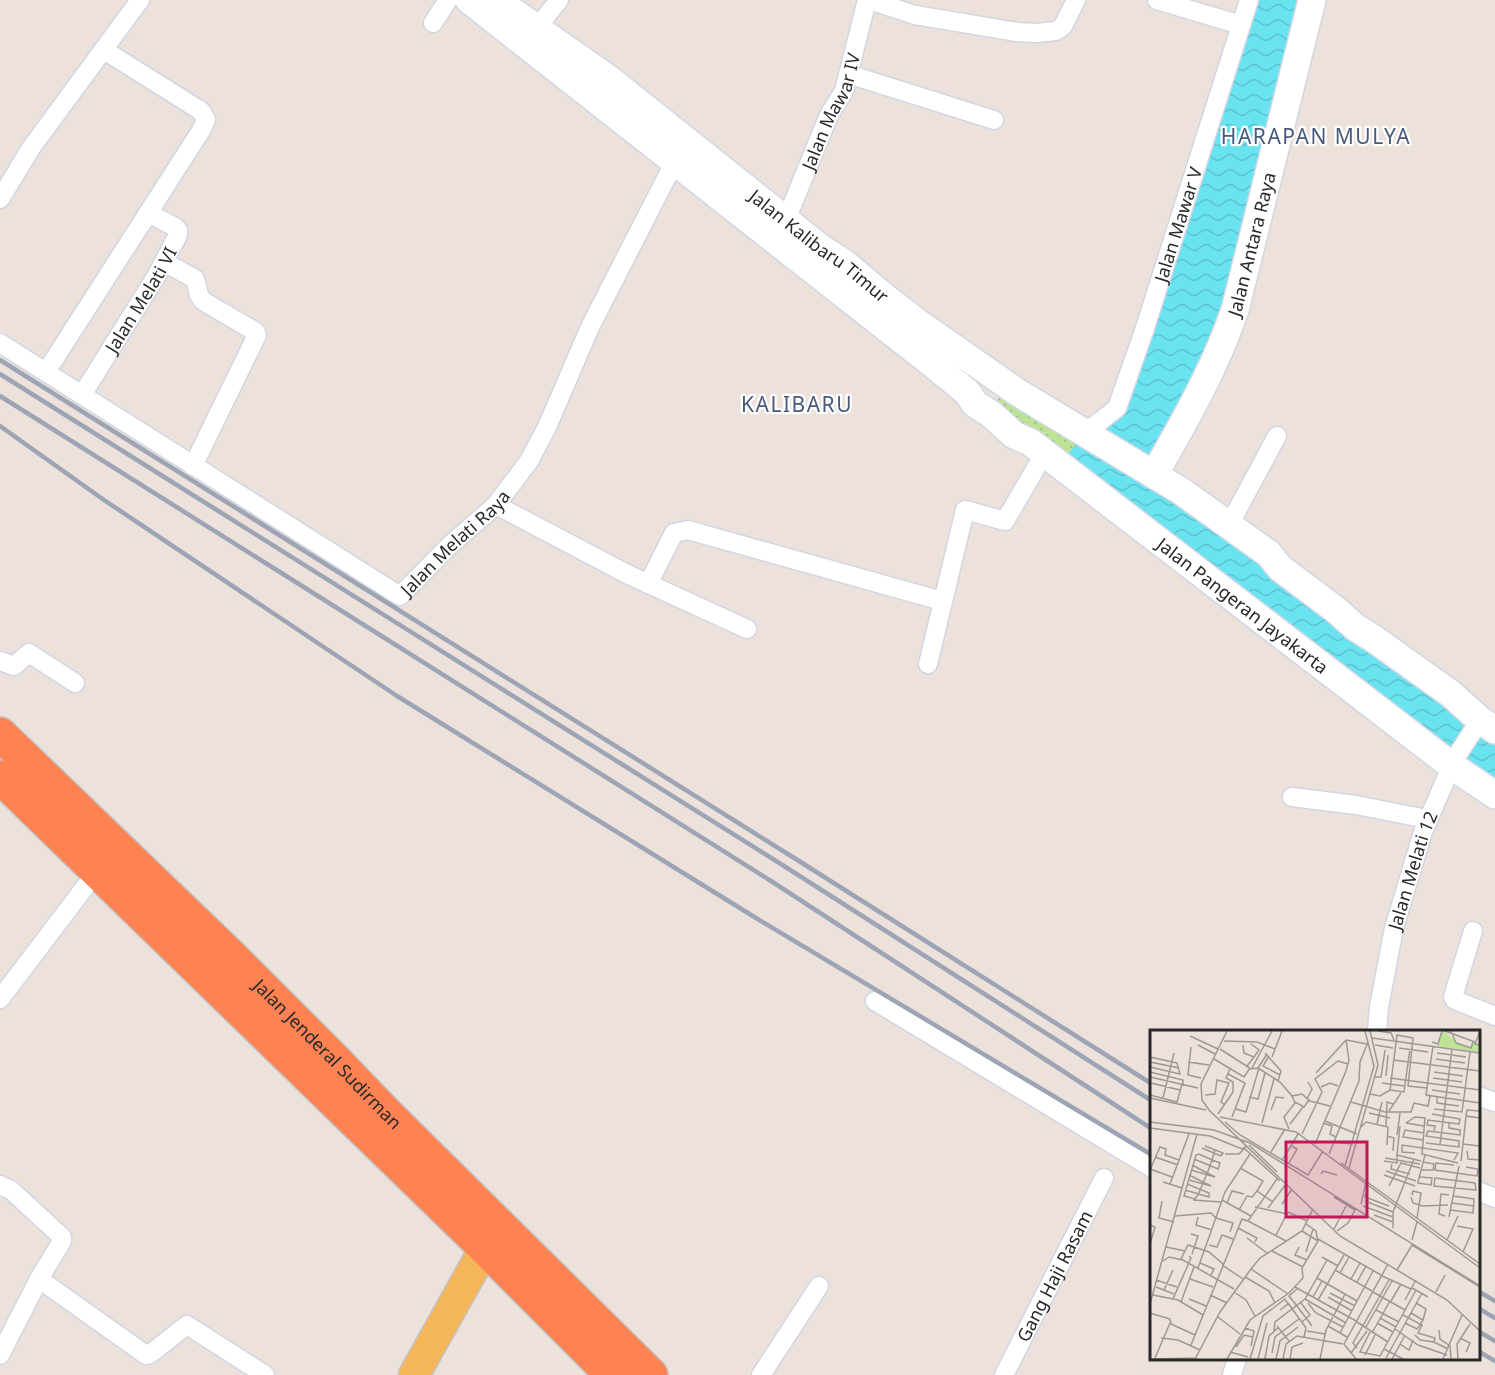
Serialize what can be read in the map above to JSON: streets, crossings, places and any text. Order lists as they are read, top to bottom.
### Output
{
  "streets": {
    "highway": ["Jalan Jenderal Sudirman"],
    "street": [
      "Jalan Mawar IV",
      "Jalan Mawar V",
      "Jalan Antara Raya",
      "Jalan Kalibaru Timur",
      "Jalan Melati VI",
      "Jalan Melati Raya",
      "Jalan Pangeran Jayakarta",
      "Jalan Melati 12",
      "Gang Haji Rasam"
    ]
  },
  "crossings": [
    ["Jalan Mawar IV", "Jalan Kalibaru Timur"],
    ["Jalan Mawar V", "Jalan Kalibaru Timur"],
    ["Jalan Antara Raya", "Jalan Kalibaru Timur"],
    ["Jalan Kalibaru Timur", "Jalan Melati Raya"],
    ["Jalan Kalibaru Timur", "Jalan Pangeran Jayakarta"],
    ["Jalan Melati VI", "Jalan Melati Raya"],
    ["Jalan Pangeran Jayakarta", "Jalan Melati 12"]
  ],
  "districts": ["HARAPAN MULYA", "KALIBARU"]
}
